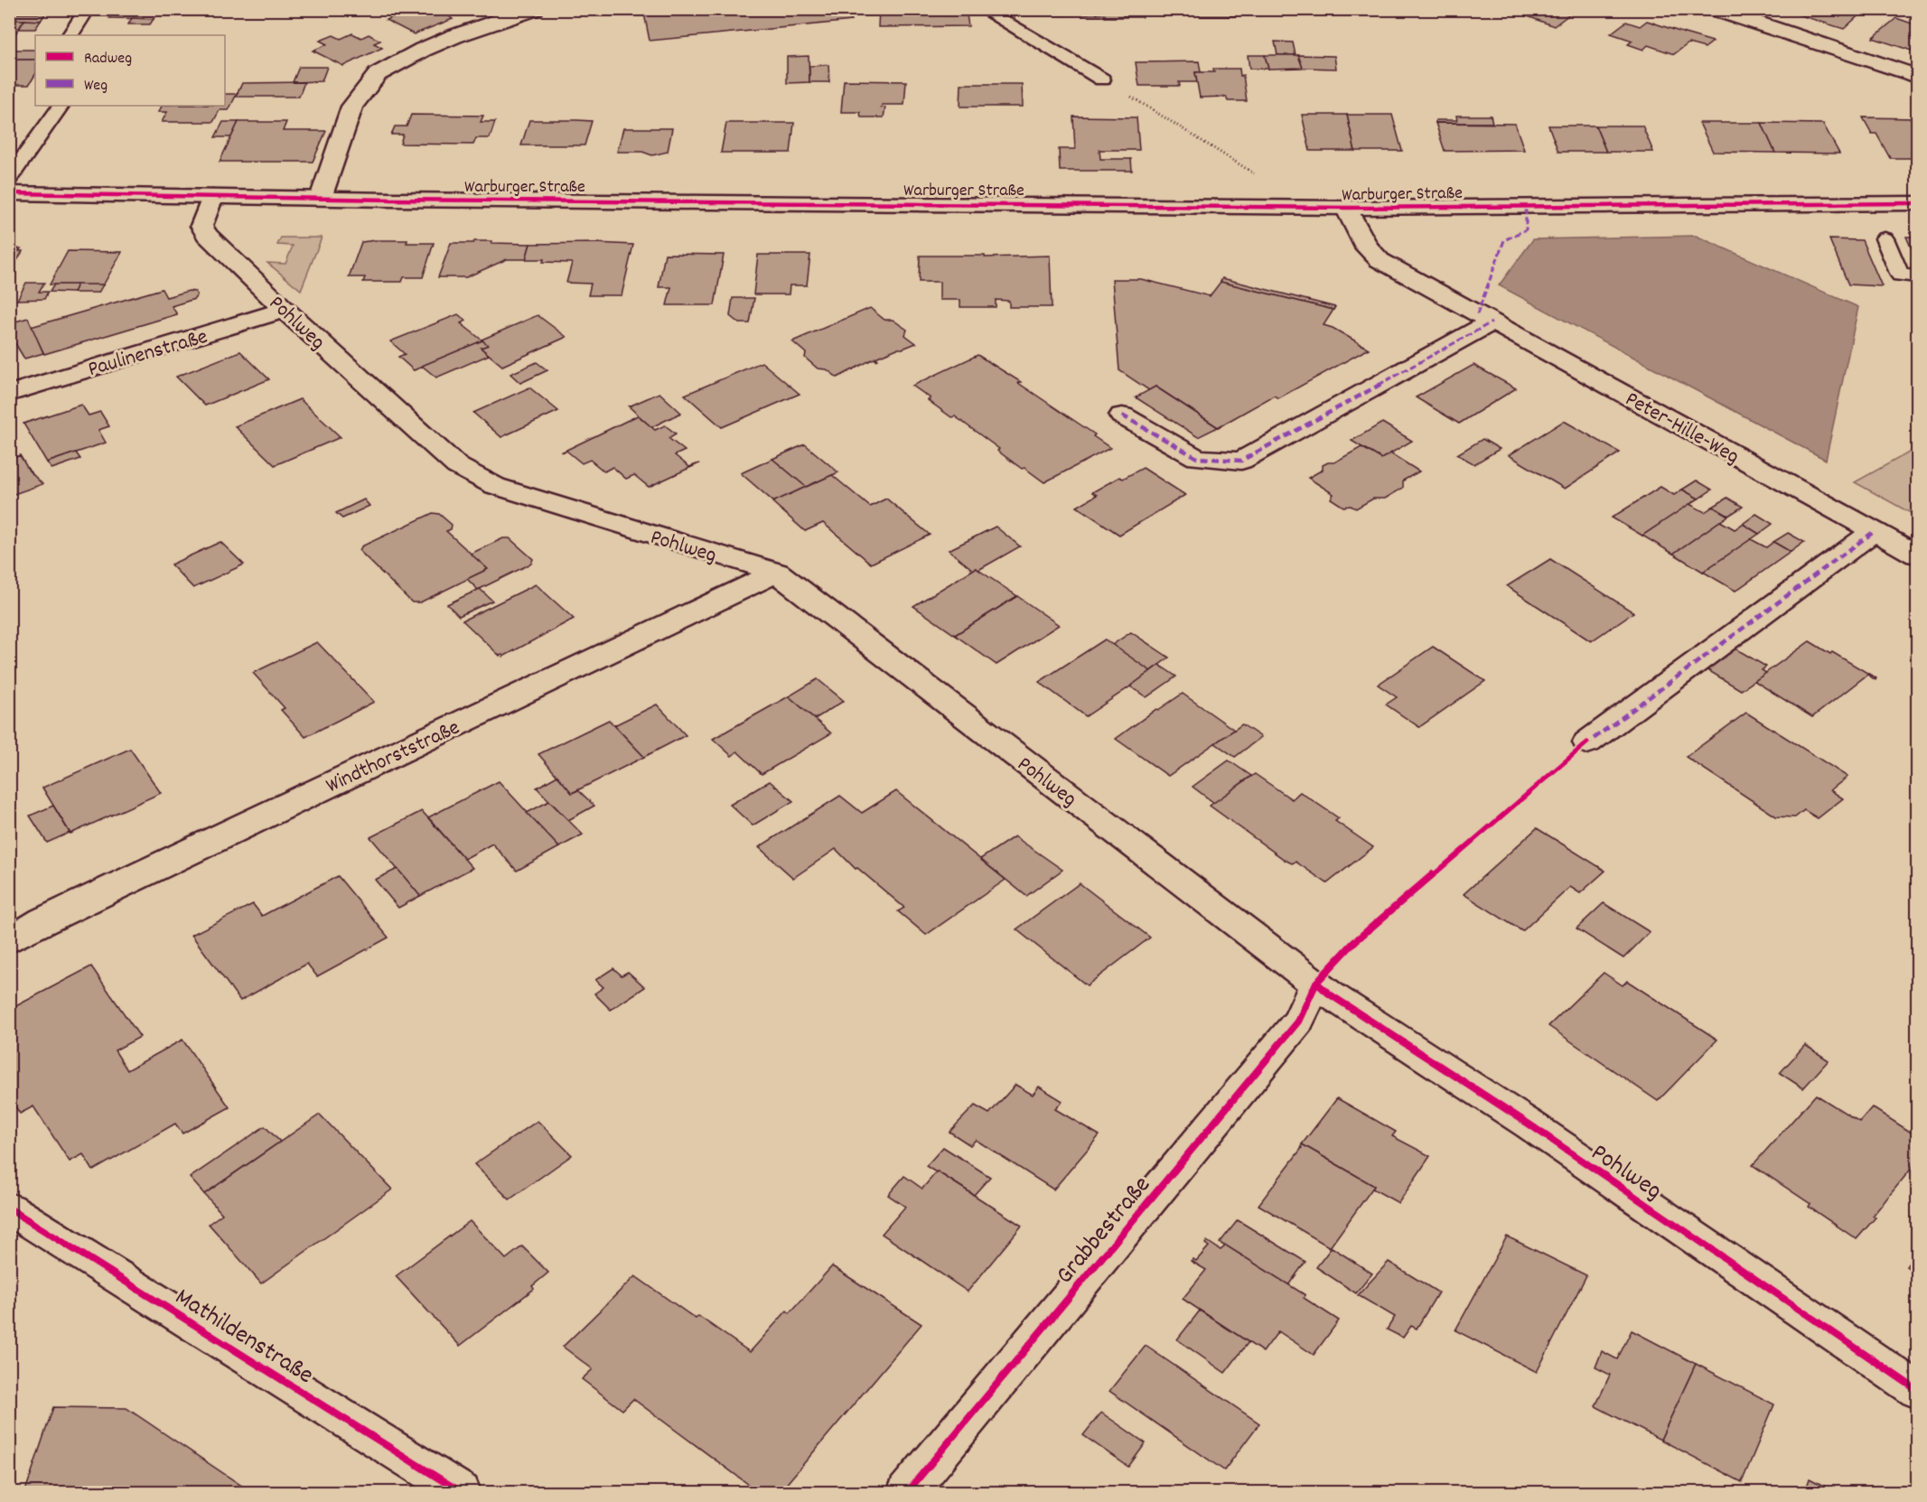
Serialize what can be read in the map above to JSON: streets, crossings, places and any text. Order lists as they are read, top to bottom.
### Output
{
  "streets": {
    "street": [
      "Warburger Straße",
      "Pohlweg",
      "Paulinenstraße",
      "Peter-Hille-Weg",
      "Windthorststraße",
      "Grabbestraße",
      "Mathildenstraße"
    ]
  },
  "crossings": [
    ["Warburger Straße", "Pohlweg"],
    ["Warburger Straße", "Peter-Hille-Weg"],
    ["Pohlweg", "Paulinenstraße"],
    ["Pohlweg", "Windthorststraße"],
    ["Pohlweg", "Grabbestraße"]
  ],
  "legend": ["Radweg", "Weg"]
}
